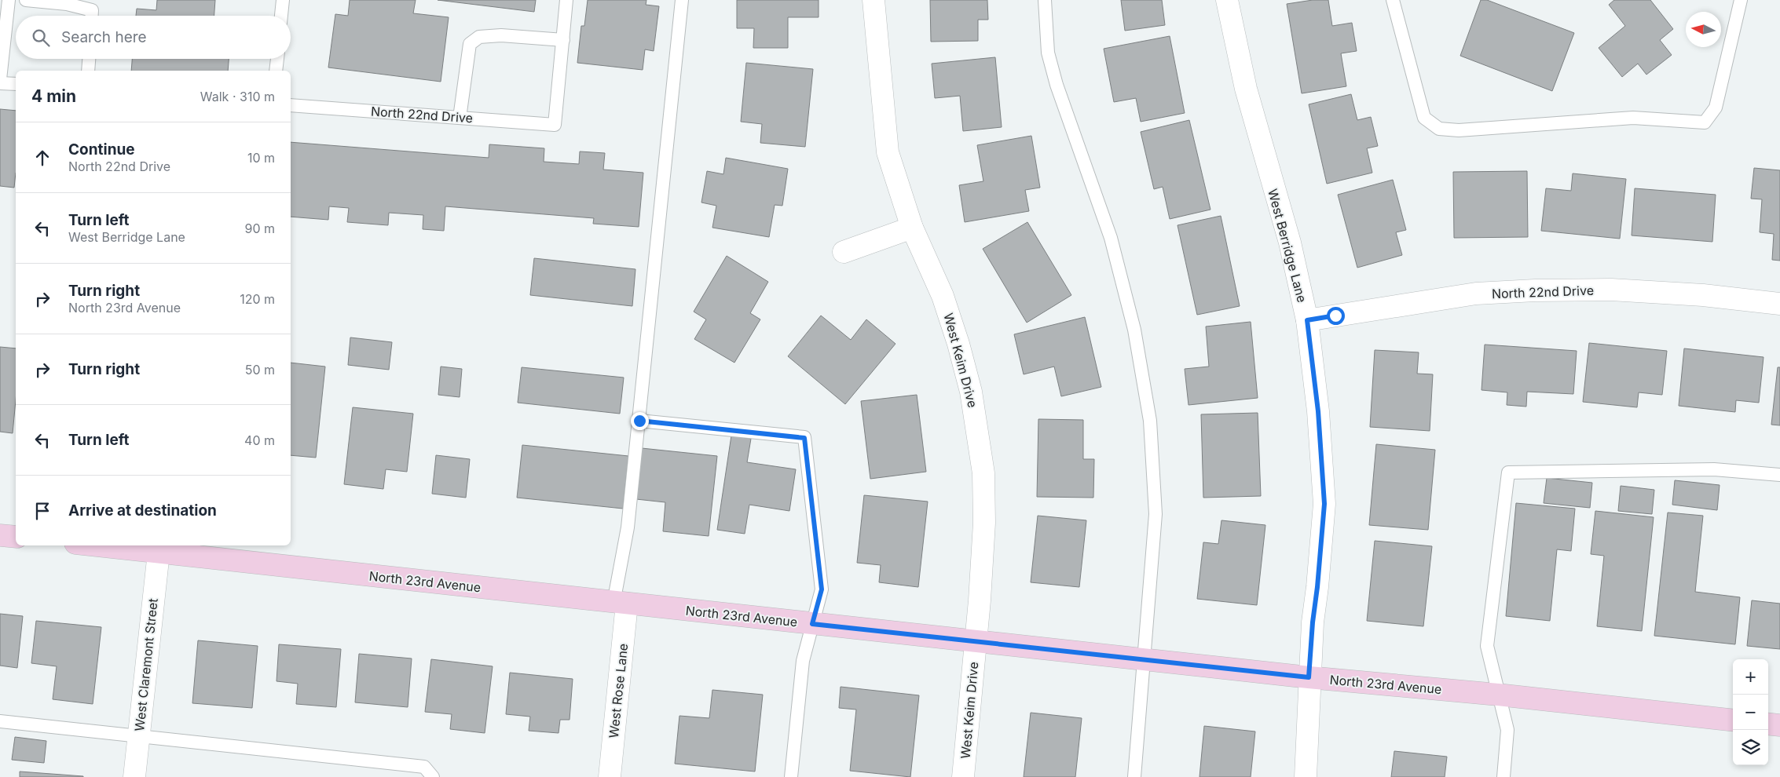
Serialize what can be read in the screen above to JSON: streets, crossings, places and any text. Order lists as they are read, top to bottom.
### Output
{
  "streets": {
    "street": [
      "North 22nd Drive",
      "West Berridge Lane",
      "West Keim Drive",
      "North 23rd Avenue",
      "West Claremont Street",
      "West Rose Lane"
    ]
  },
  "crossings": [
    ["North 22nd Drive", "West Berridge Lane"],
    ["West Berridge Lane", "North 23rd Avenue"],
    ["West Keim Drive", "North 23rd Avenue"],
    ["North 23rd Avenue", "West Claremont Street"],
    ["North 23rd Avenue", "West Rose Lane"]
  ],
  "north": "left",
  "page": {
    "search": "Search here",
    "heading": ["4 min", "Walk · 310 m"],
    "list": [
      ["Continue", "North 22nd Drive", "10 m"],
      ["Turn left", "West Berridge Lane", "90 m"],
      ["Turn right", "North 23rd Avenue", "120 m"],
      ["Turn right", "50 m"],
      ["Turn left", "40 m"],
      "Arrive at destination"
    ],
    "map_buttons": ["+", "−"]
  }
}
